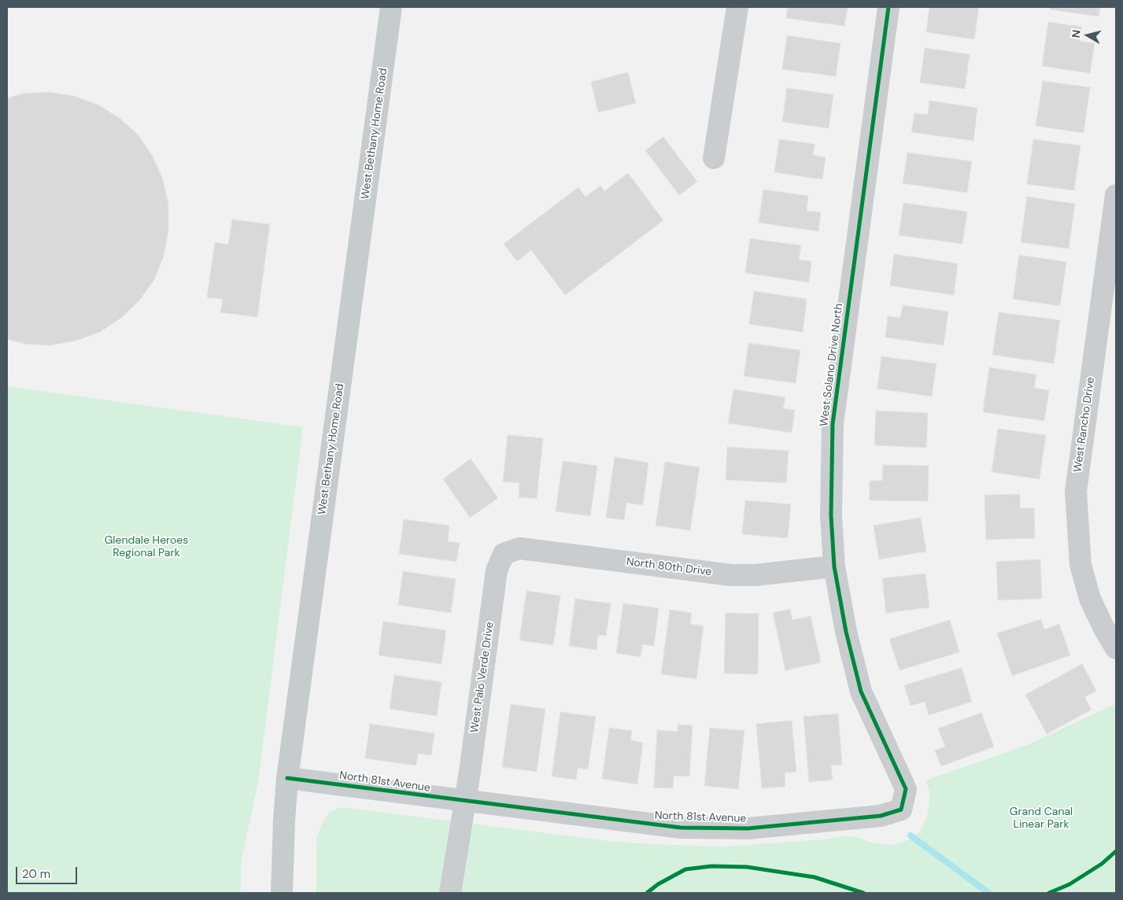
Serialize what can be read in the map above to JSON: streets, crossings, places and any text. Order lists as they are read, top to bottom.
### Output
{
  "streets": {
    "main road": ["West Bethany Home Road"],
    "street": [
      "West Solano Drive North",
      "West Rancho Drive",
      "North 80th Drive",
      "West Palo Verde Drive",
      "North 81st Avenue"
    ]
  },
  "crossings": [
    ["West Bethany Home Road", "North 81st Avenue"],
    ["West Solano Drive North", "North 80th Drive"],
    ["West Solano Drive North", "North 81st Avenue"],
    ["North 80th Drive", "West Palo Verde Drive"],
    ["West Palo Verde Drive", "North 81st Avenue"]
  ],
  "parks": ["Glendale Heroes Regional Park", "Grand Canal Linear Park"],
  "scale_bar": "20 m",
  "north": "left"
}
